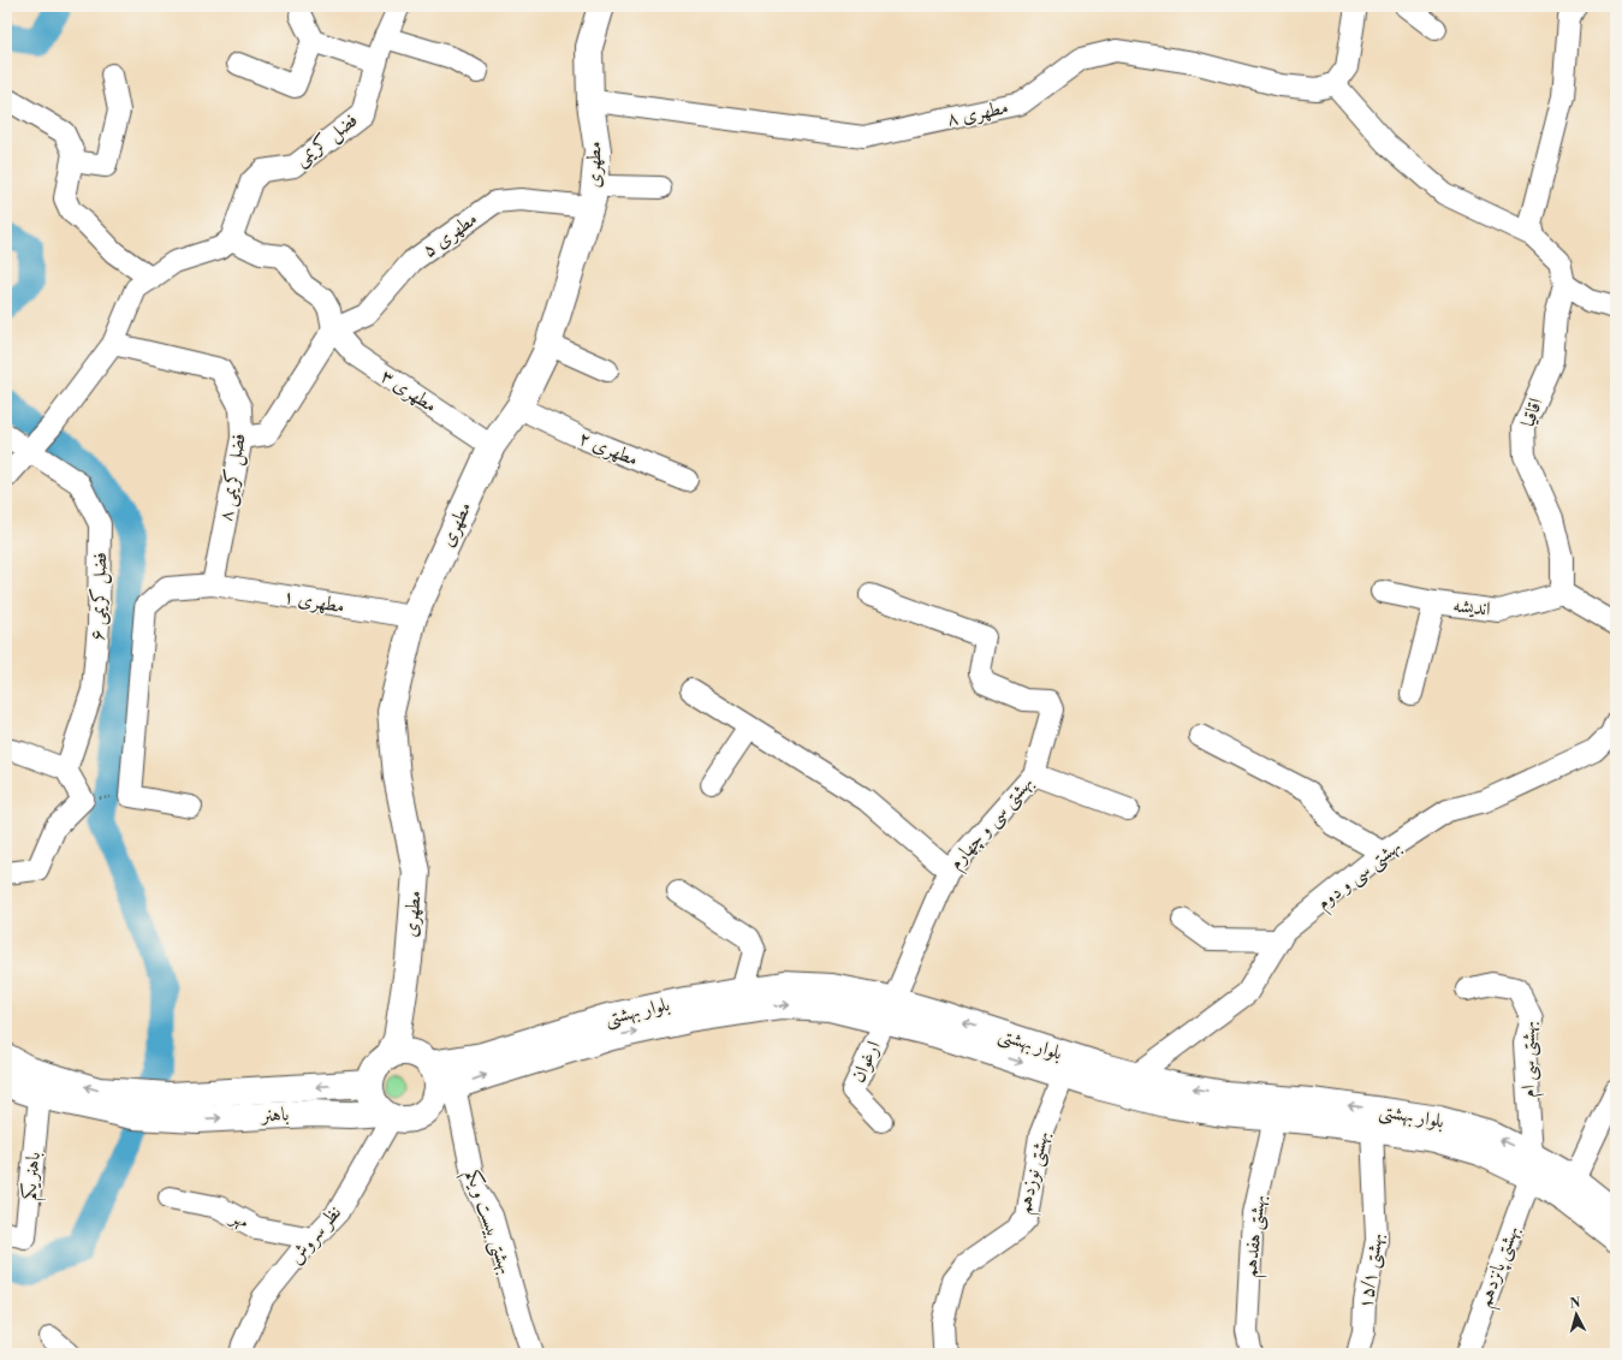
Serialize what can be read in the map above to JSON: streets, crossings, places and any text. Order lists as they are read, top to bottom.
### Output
{
  "streets": {
    "main road": ["مطهری", "بلوار بهشتی", "باهنر"],
    "street": [
      "مطهری ۸",
      "فضل کریمی",
      "مطهری ۵",
      "مطهری ۳",
      "اقاقیا",
      "مطهری ۲",
      "فضل کریمی ۸",
      "فضل کریمی ۶",
      "مطهری ۱",
      "اندیشه",
      "بهشتی سی و چهارم",
      "بهشتی سی و دوم",
      "بهشتی سی ام",
      "ارغوان",
      "بهشتی نوزدهم",
      "باهنر یکم",
      "مهر",
      "بهشتی بیست و یکم",
      "نظر سروش",
      "بهشتی هفدهم",
      "بهشتی پانزدهم",
      "۱۵/۱ بهشتی"
    ]
  },
  "crossings": [
    ["مطهری ۸", "مطهری"],
    ["مطهری ۸", "اقاقیا"],
    ["مطهری", "مطهری ۵"],
    ["مطهری", "مطهری ۳"],
    ["مطهری", "مطهری ۲"],
    ["مطهری", "مطهری ۱"],
    ["مطهری", "بلوار بهشتی"],
    ["مطهری", "باهنر"],
    ["مطهری", "بهشتی بیست و یکم"],
    ["مطهری", "نظر سروش"],
    ["مطهری ۵", "مطهری ۳"],
    ["اقاقیا", "اندیشه"],
    ["فضل کریمی ۸", "مطهری ۱"],
    ["بهشتی سی و چهارم", "بلوار بهشتی"],
    ["بهشتی سی و چهارم", "ارغوان"],
    ["بهشتی سی و دوم", "بلوار بهشتی"],
    ["بلوار بهشتی", "بهشتی سی ام"],
    ["بلوار بهشتی", "ارغوان"],
    ["بلوار بهشتی", "باهنر"],
    ["بلوار بهشتی", "بهشتی نوزدهم"],
    ["بلوار بهشتی", "بهشتی بیست و یکم"],
    ["بلوار بهشتی", "نظر سروش"],
    ["بلوار بهشتی", "بهشتی هفدهم"],
    ["بلوار بهشتی", "بهشتی پانزدهم"],
    ["بلوار بهشتی", "۱۵/۱ بهشتی"],
    ["بهشتی سی ام", "بهشتی پانزدهم"],
    ["باهنر", "بهشتی بیست و یکم"],
    ["باهنر", "نظر سروش"],
    ["مهر", "نظر سروش"],
    ["بهشتی بیست و یکم", "نظر سروش"]
  ],
  "north": "top"
}
